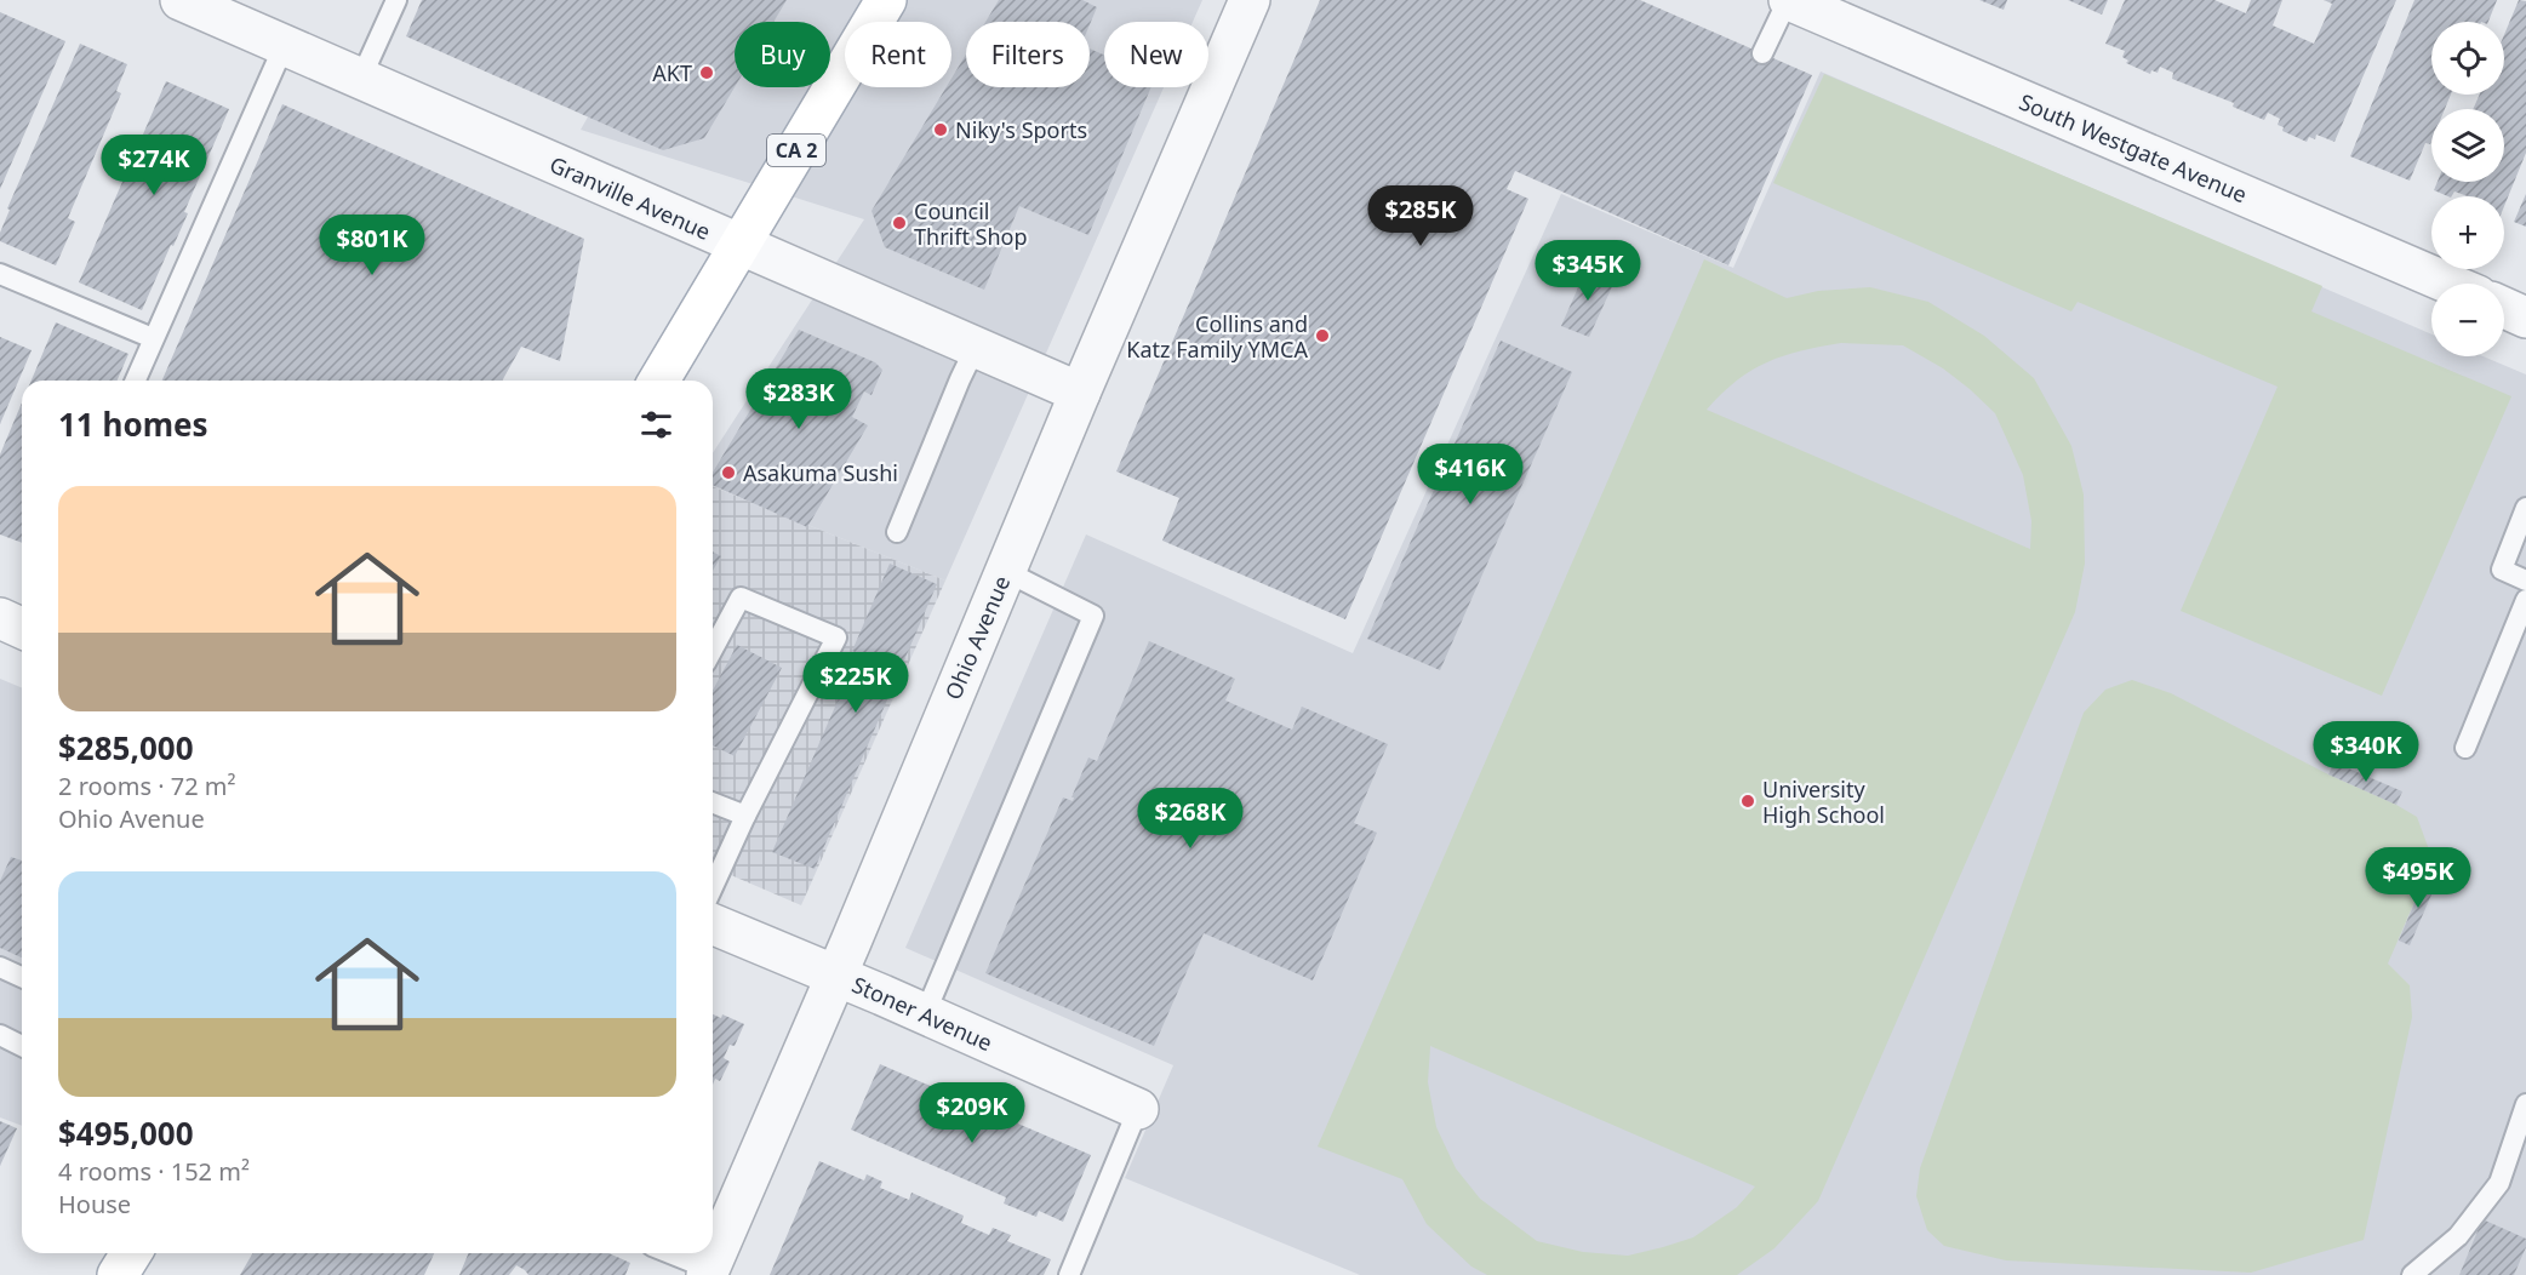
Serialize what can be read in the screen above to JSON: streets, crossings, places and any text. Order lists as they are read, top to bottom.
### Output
{
  "streets": {
    "main road": ["CA 2"],
    "street": [
      "South Westgate Avenue",
      "Granville Avenue",
      "Ohio Avenue",
      "Stoner Avenue"
    ]
  },
  "crossings": [
    ["CA 2", "Granville Avenue"],
    ["Granville Avenue", "Ohio Avenue"],
    ["Ohio Avenue", "Stoner Avenue"]
  ],
  "places": [
    "AKT",
    "Niky's Sports",
    "Council Thrift Shop",
    "Collins and Katz Family YMCA",
    "Asakuma Sushi",
    "University High School"
  ],
  "page": {
    "map_buttons": ["+", "−"],
    "chip": [
      "Buy",
      "Rent",
      "Filters",
      "New"
    ],
    "price": [
      "$274K",
      "$285K",
      "$801K",
      "$345K",
      "$283K",
      "$416K",
      "$225K",
      "$340K",
      "$268K",
      "$495K",
      "$209K"
    ],
    "heading": "11 homes",
    "list": [
      {
        "name": "$285,000",
        "note": "2 rooms · 72 m² · Ohio Avenue"
      },
      {
        "name": "$495,000",
        "note": "4 rooms · 152 m² · House"
      }
    ]
  }
}
